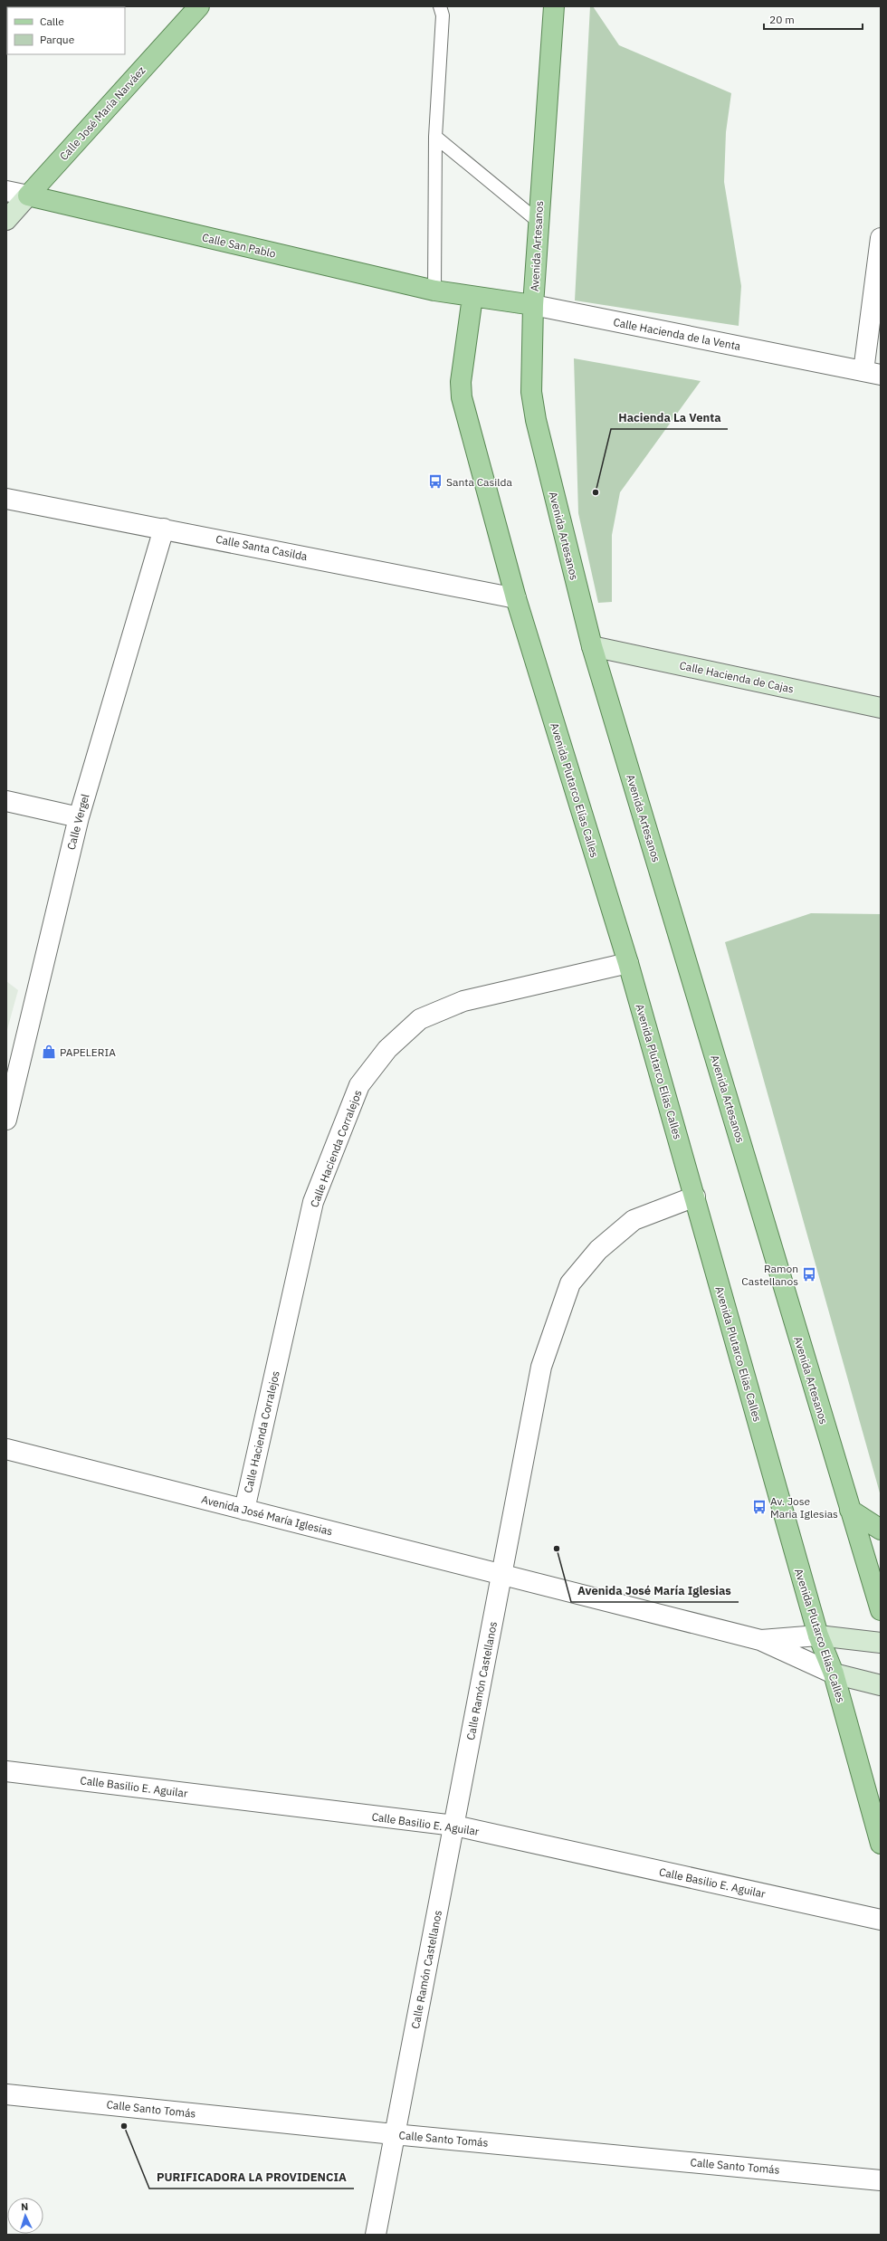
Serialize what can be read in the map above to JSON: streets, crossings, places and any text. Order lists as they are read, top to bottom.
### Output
{
  "streets": {
    "main road": [
      "Calle José María Narváez",
      "Calle San Pablo",
      "Avenida Artesanos",
      "Calle Hacienda de la Venta",
      "Avenida Plutarco Elías Calles"
    ],
    "street": [
      "Calle Santa Casilda",
      "Calle Hacienda de Cajas",
      "Calle Vergel",
      "Calle Hacienda Corralejos",
      "Avenida José María Iglesias",
      "Calle Ramón Castellanos",
      "Calle Basilio E. Aguilar",
      "Calle Santo Tomás"
    ]
  },
  "crossings": [
    ["Calle José María Narváez", "Calle San Pablo"],
    ["Calle San Pablo", "Calle Hacienda de la Venta"],
    ["Calle San Pablo", "Avenida Plutarco Elías Calles"],
    ["Avenida Artesanos", "Calle Hacienda de la Venta"],
    ["Avenida Artesanos", "Calle Hacienda de Cajas"],
    ["Calle Hacienda de la Venta", "Avenida Plutarco Elías Calles"],
    ["Calle Santa Casilda", "Avenida Plutarco Elías Calles"],
    ["Calle Santa Casilda", "Calle Vergel"],
    ["Avenida Plutarco Elías Calles", "Calle Hacienda Corralejos"],
    ["Avenida Plutarco Elías Calles", "Avenida José María Iglesias"],
    ["Avenida Plutarco Elías Calles", "Calle Ramón Castellanos"],
    ["Calle Hacienda Corralejos", "Avenida José María Iglesias"],
    ["Avenida José María Iglesias", "Calle Ramón Castellanos"],
    ["Calle Ramón Castellanos", "Calle Basilio E. Aguilar"],
    ["Calle Ramón Castellanos", "Calle Santo Tomás"]
  ],
  "places": {
    "bus stop": ["Santa Casilda", "Ramon Castellanos", "Av. Jose Maria Iglesias"],
    "other": ["Hacienda La Venta", "Avenida José María Iglesias", "PURIFICADORA LA PROVIDENCIA"],
    "shop": ["PAPELERIA"]
  },
  "legend": ["Calle", "Parque"],
  "scale_bar": "20 m",
  "north": "top"
}
